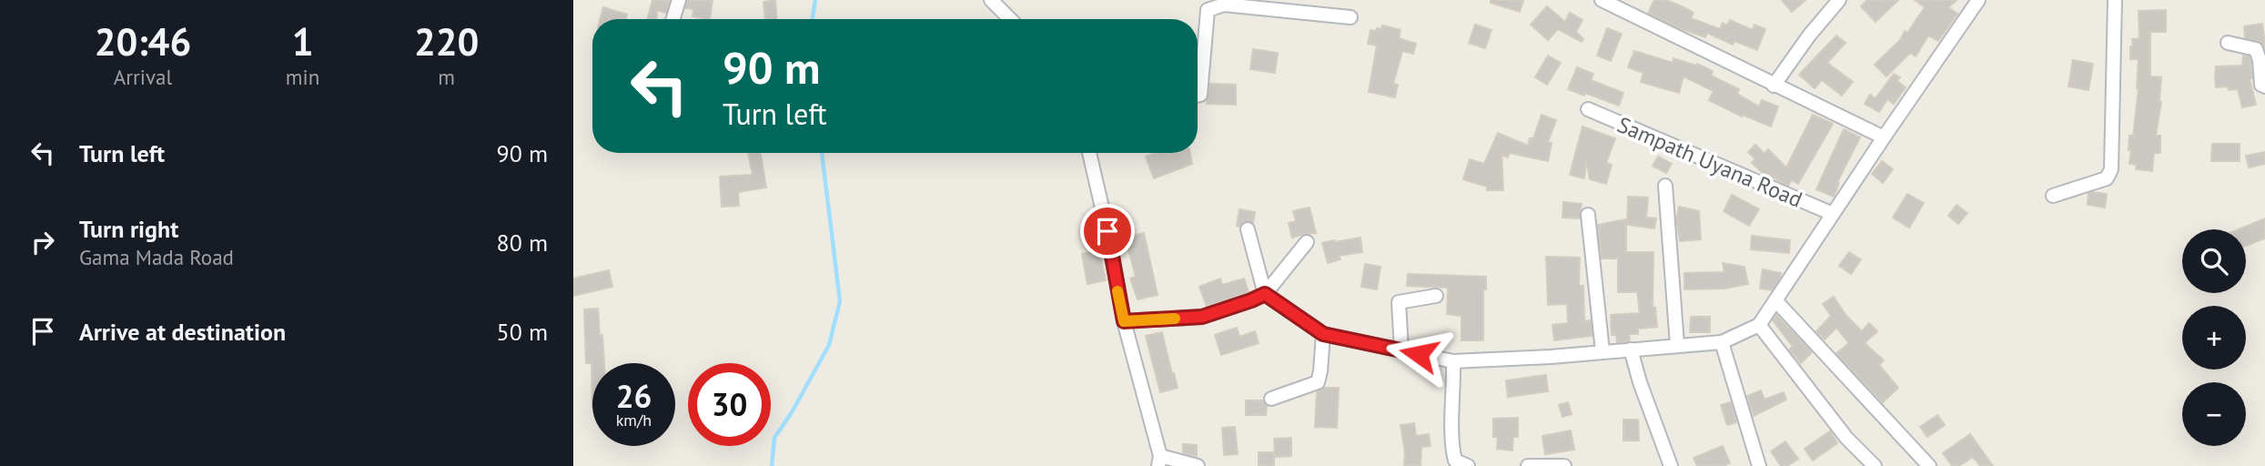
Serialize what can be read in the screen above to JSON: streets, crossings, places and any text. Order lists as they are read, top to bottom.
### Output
{
  "streets": {
    "street": ["Sampath Uyana Road"]
  },
  "page": {
    "eta": [
      "20:46",
      "Arrival",
      "1",
      "min",
      "220",
      "m"
    ],
    "turn": ["90 m", "Turn left"],
    "list": [
      {
        "name": "Turn left",
        "value": "90 m"
      },
      {
        "name": "Turn right",
        "note": "Gama Mada Road",
        "value": "80 m"
      },
      {
        "name": "Arrive at destination",
        "value": "50 m"
      }
    ],
    "map_buttons": ["+", "−"],
    "speed": "26 km/h",
    "limit": "30"
  }
}
